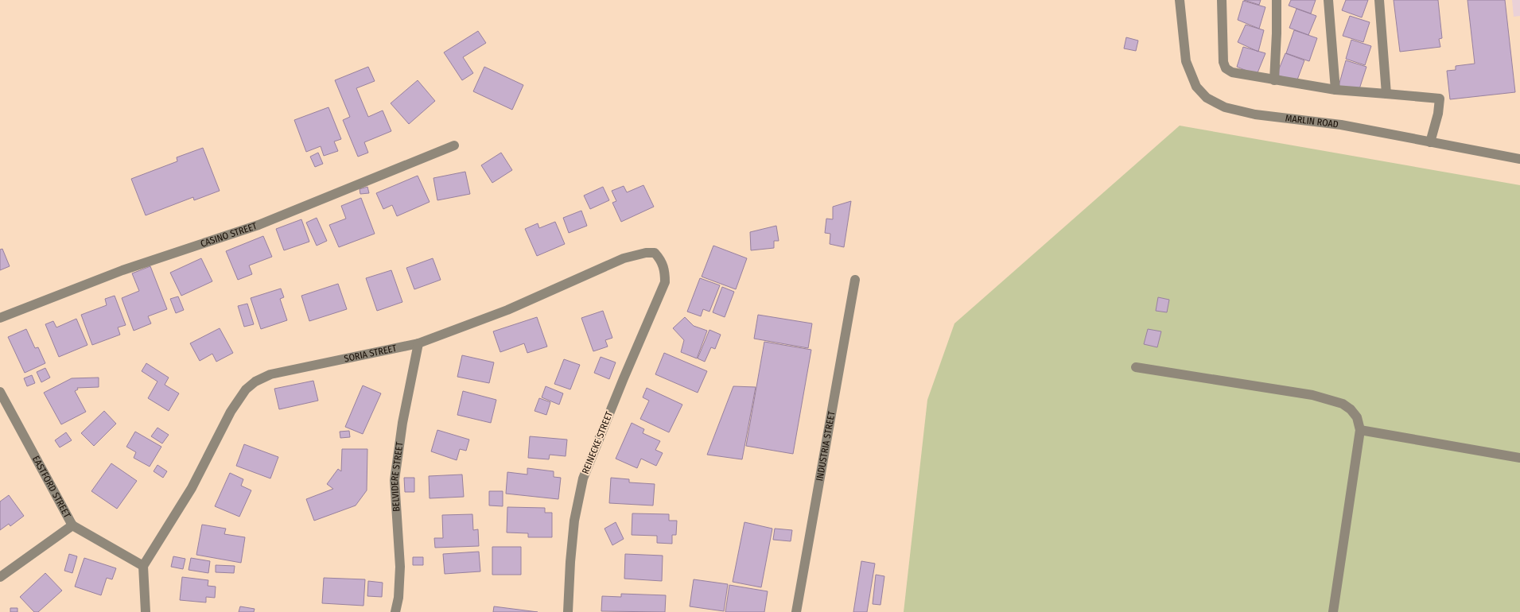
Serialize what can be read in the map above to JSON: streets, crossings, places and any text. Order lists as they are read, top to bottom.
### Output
{
  "streets": {
    "street": [
      "MARLIN ROAD",
      "CASINO STREET",
      "SORIA STREET",
      "REINECKE STREET",
      "INDUSTRIA STREET",
      "BELVIDERE STREET",
      "EASTFORD STREET"
    ]
  },
  "crossings": [
    ["SORIA STREET", "REINECKE STREET"],
    ["SORIA STREET", "BELVIDERE STREET"]
  ]
}
